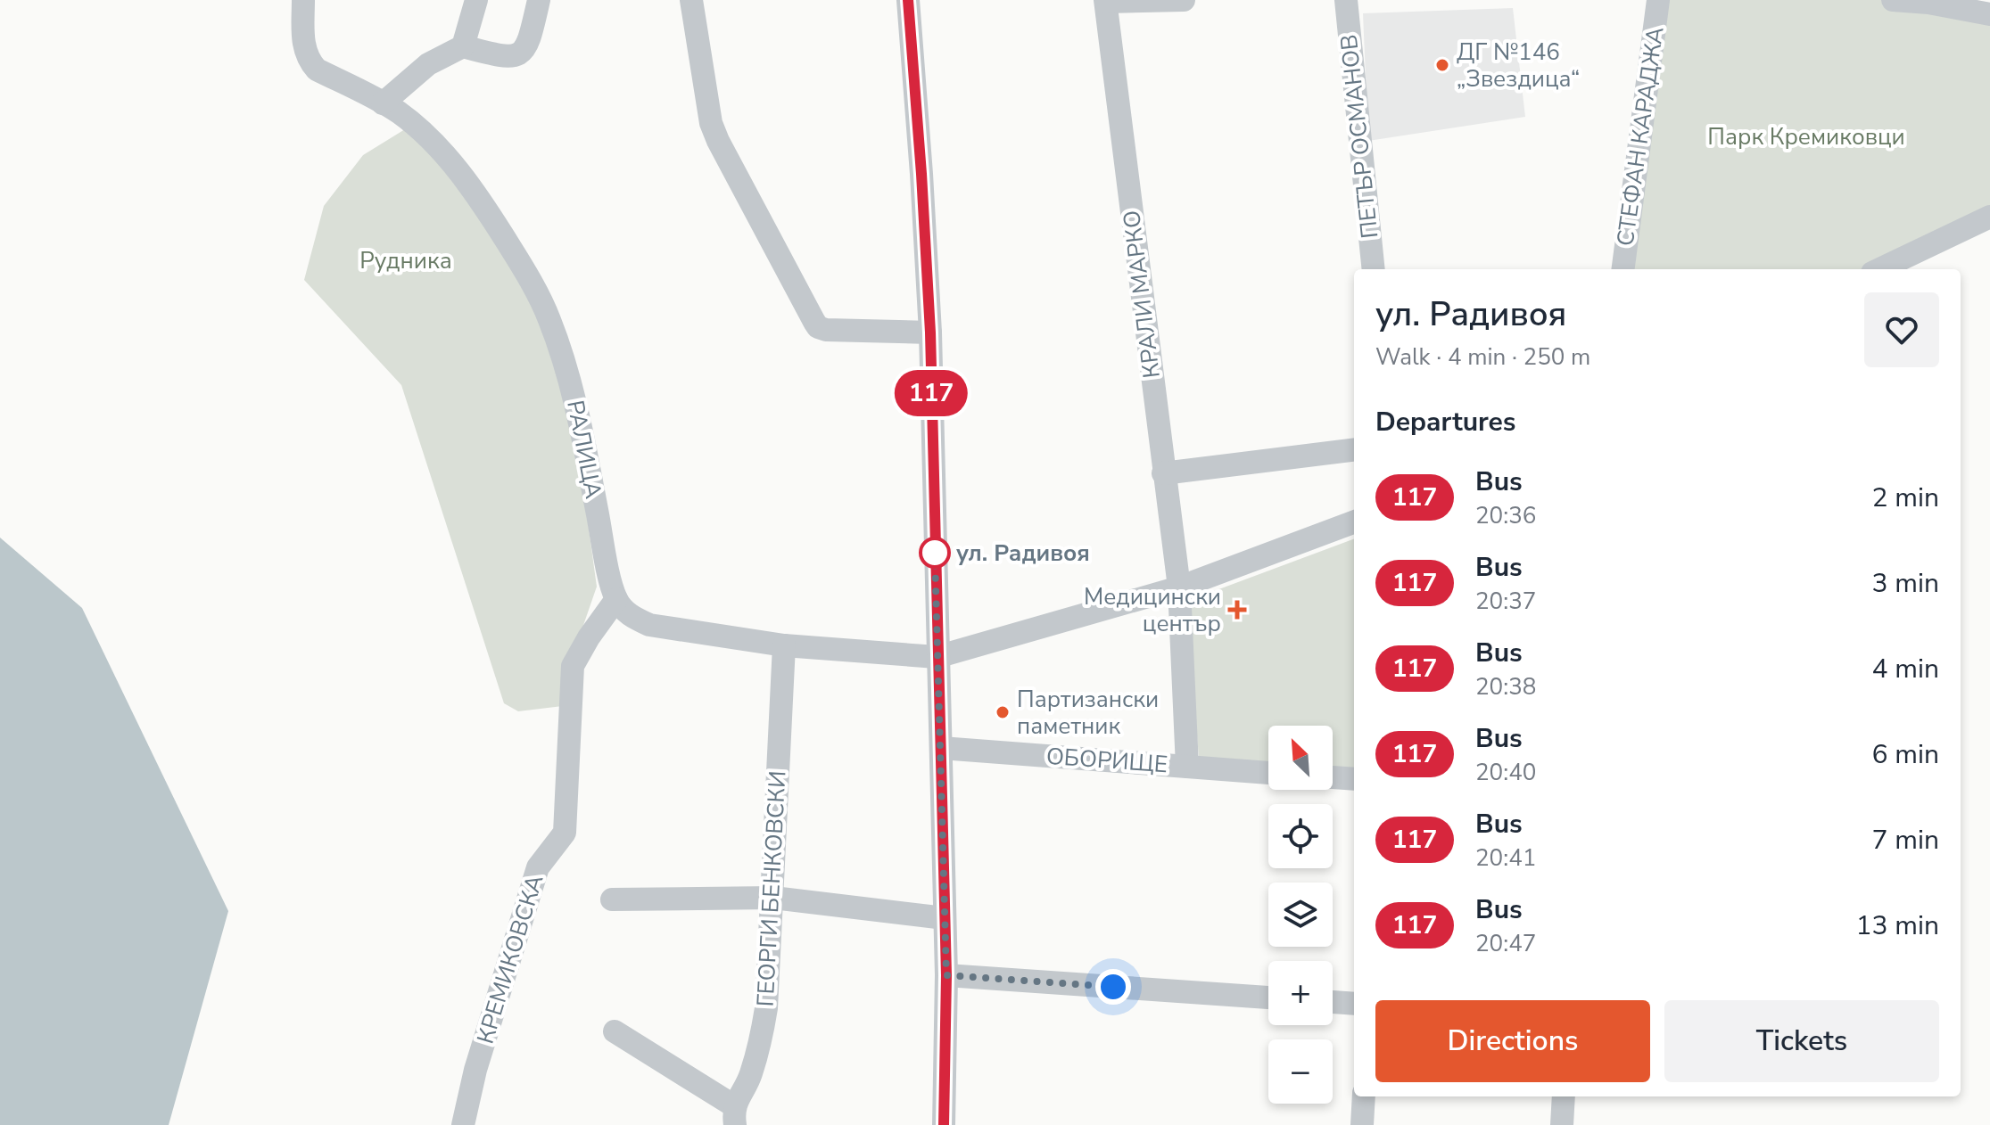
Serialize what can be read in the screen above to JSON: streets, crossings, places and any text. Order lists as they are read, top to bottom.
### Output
{
  "streets": {
    "street": [
      "ПЕТЪР ОСМАНОВ",
      "СТЕФАН КАРАДЖА",
      "КРАЛИ МАРКО",
      "РАЛИЦА",
      "ОБОРИЩЕ",
      "ГЕОРГИ БЕНКОВСКИ",
      "КРЕМИКОВСКА"
    ]
  },
  "crossings": [
    ["КРАЛИ МАРКО", "ОБОРИЩЕ"],
    ["РАЛИЦА", "КРЕМИКОВСКА"]
  ],
  "parks": ["Парк Кремиковци", "Рудника"],
  "places": {
    "other": ["ДГ №146 „Звездица“", "ул. Радивоя", "Партизански паметник"],
    "health": ["Медицински център"]
  },
  "lines": ["bus line 117"],
  "north": "top left",
  "page": {
    "on_map": "117",
    "heading": [
      ["ул. Радивоя", "Walk · 4 min · 250 m"],
      "Departures"
    ],
    "list": [
      {
        "mark": "117",
        "name": "Bus",
        "note": "20:36",
        "value": "2 min"
      },
      {
        "mark": "117",
        "name": "Bus",
        "note": "20:37",
        "value": "3 min"
      },
      {
        "mark": "117",
        "name": "Bus",
        "note": "20:38",
        "value": "4 min"
      },
      {
        "mark": "117",
        "name": "Bus",
        "note": "20:40",
        "value": "6 min"
      },
      {
        "mark": "117",
        "name": "Bus",
        "note": "20:41",
        "value": "7 min"
      },
      {
        "mark": "117",
        "name": "Bus",
        "note": "20:47",
        "value": "13 min"
      }
    ],
    "map_buttons": ["+", "−"],
    "buttons": ["Directions", "Tickets"]
  }
}
